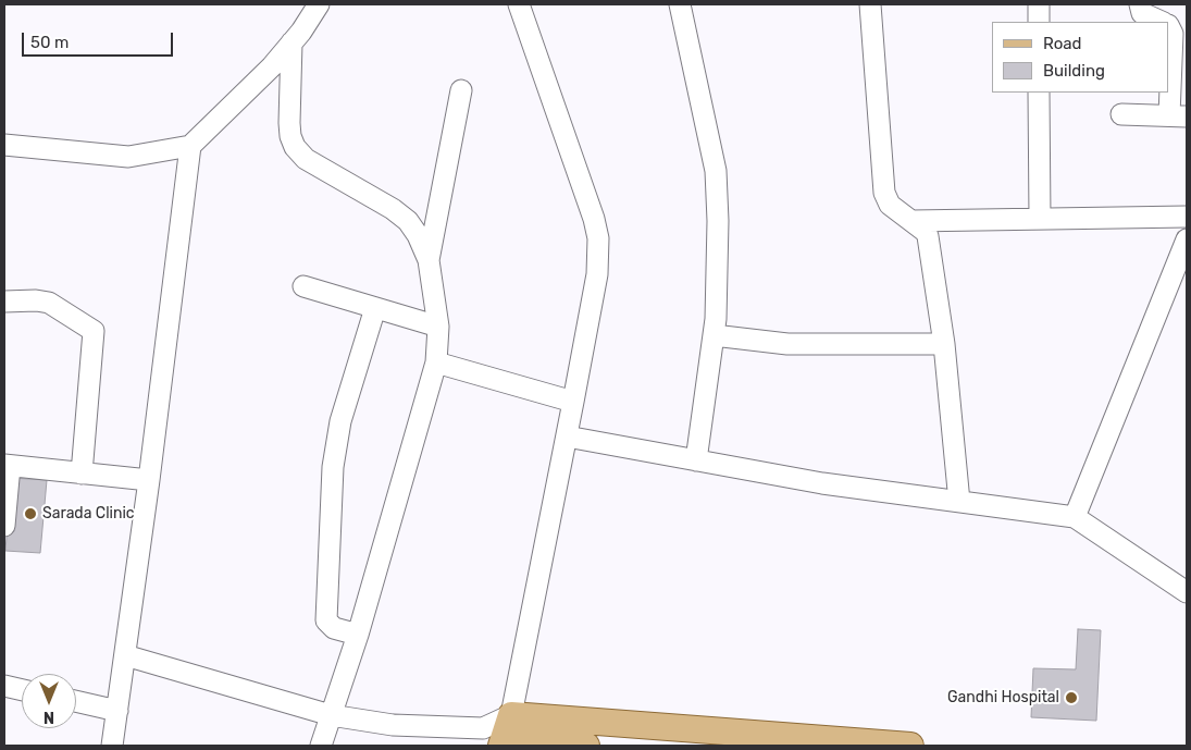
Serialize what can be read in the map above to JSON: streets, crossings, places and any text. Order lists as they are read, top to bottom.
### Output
{
  "places": ["Sarada Clinic", "Gandhi Hospital"],
  "legend": ["Road", "Building"],
  "scale_bar": "50 m",
  "north": "bottom"
}
